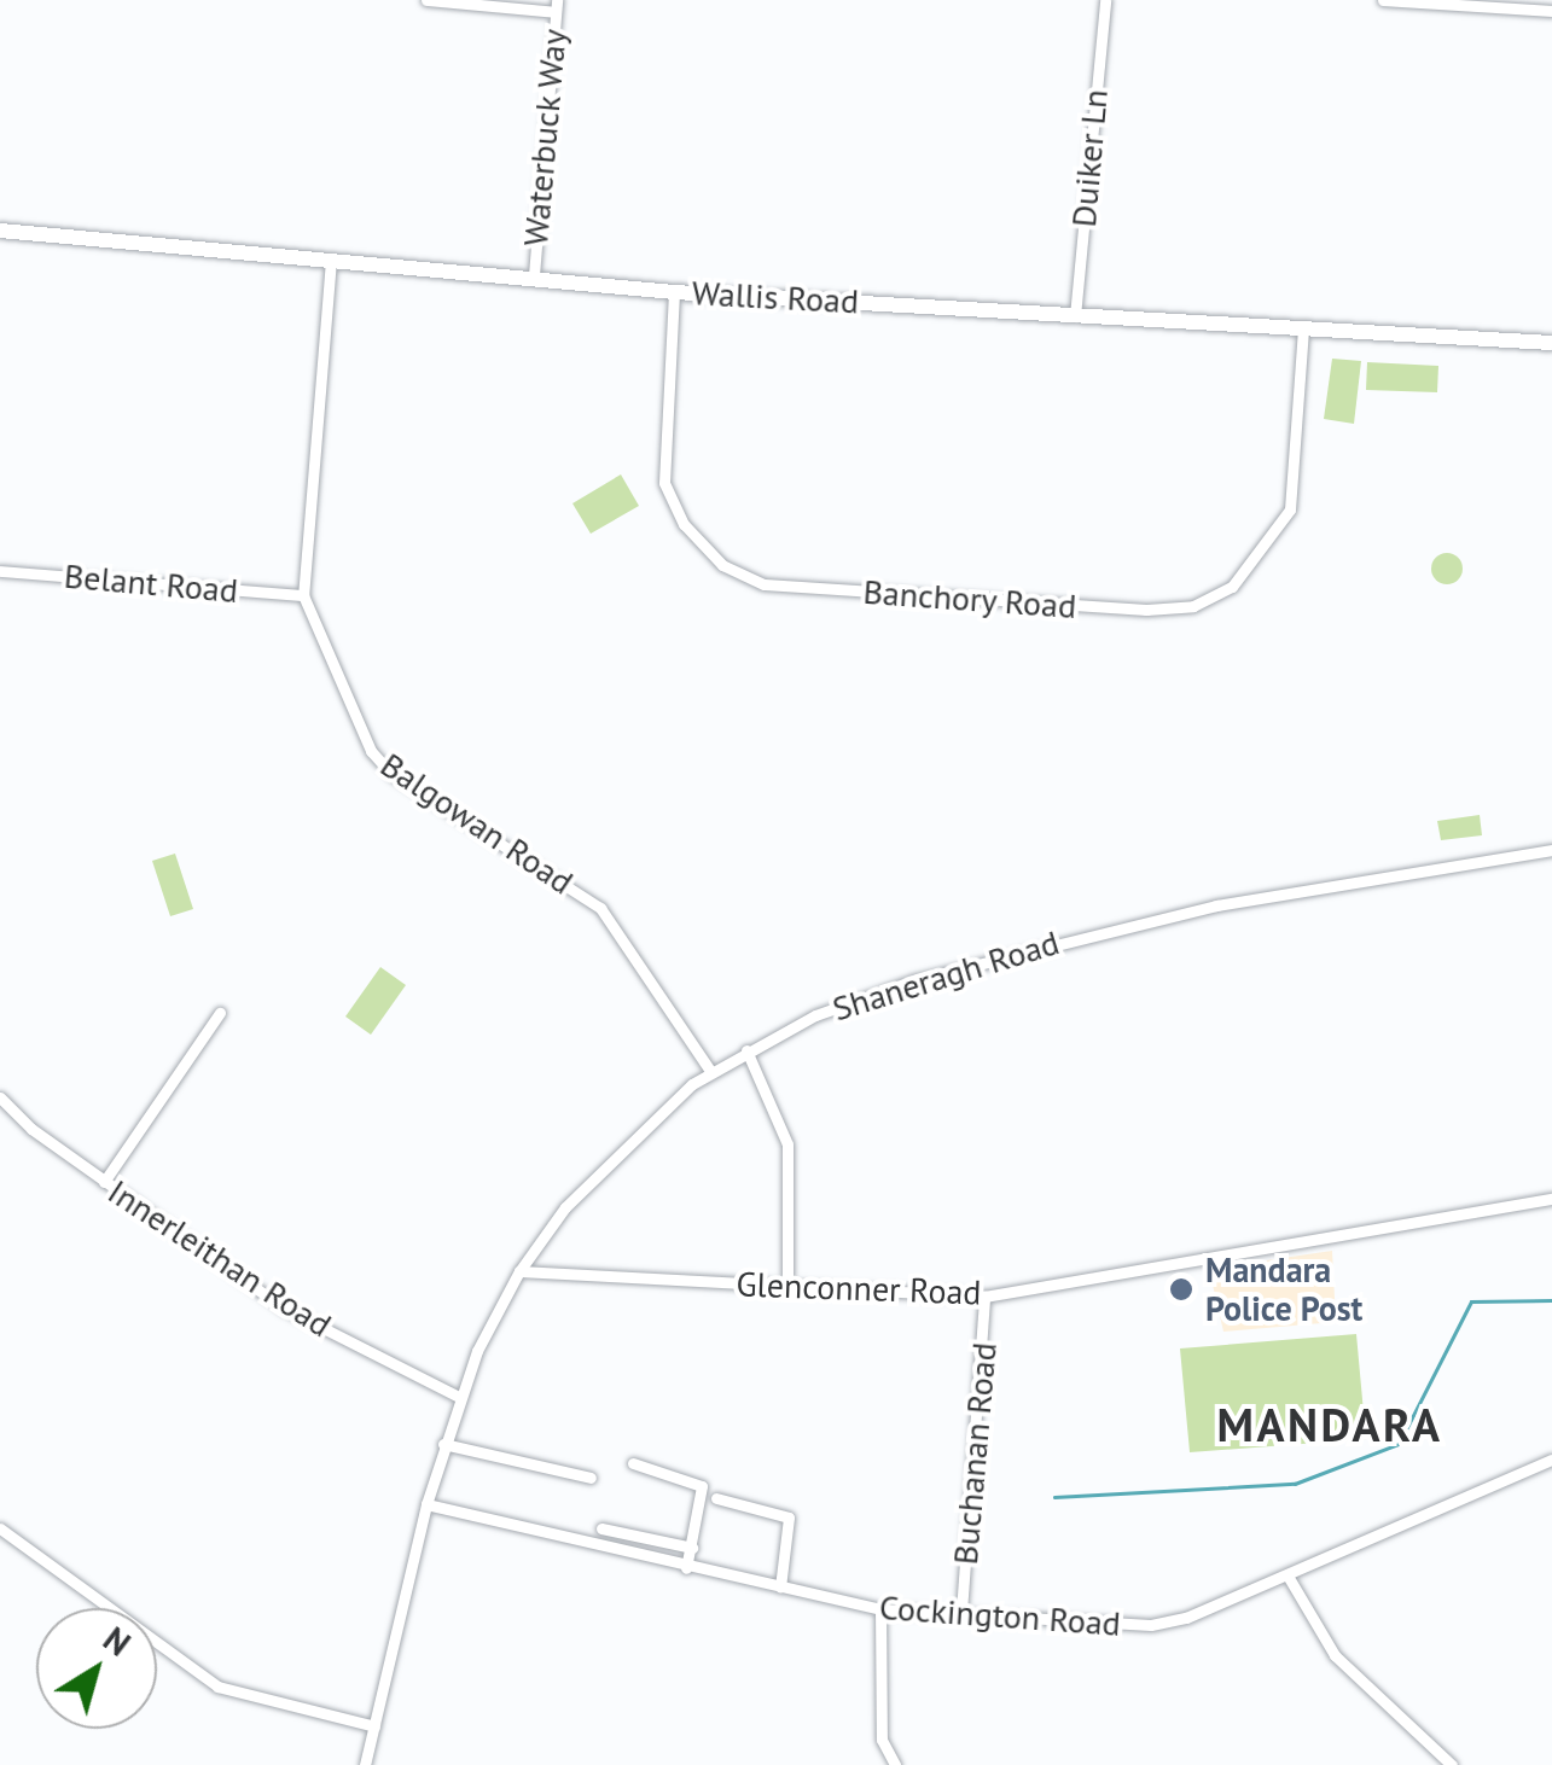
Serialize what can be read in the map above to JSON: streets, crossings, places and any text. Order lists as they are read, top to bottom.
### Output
{
  "streets": {
    "street": [
      "Waterbuck Way",
      "Duiker Ln",
      "Wallis Road",
      "Belant Road",
      "Banchory Road",
      "Balgowan Road",
      "Shaneragh Road",
      "Innerleithan Road",
      "Glenconner Road",
      "Buchanan Road",
      "Cockington Road"
    ]
  },
  "crossings": [
    ["Waterbuck Way", "Wallis Road"],
    ["Duiker Ln", "Wallis Road"],
    ["Wallis Road", "Banchory Road"],
    ["Wallis Road", "Balgowan Road"],
    ["Belant Road", "Balgowan Road"],
    ["Balgowan Road", "Shaneragh Road"],
    ["Shaneragh Road", "Innerleithan Road"],
    ["Shaneragh Road", "Glenconner Road"],
    ["Shaneragh Road", "Cockington Road"],
    ["Glenconner Road", "Buchanan Road"],
    ["Buchanan Road", "Cockington Road"]
  ],
  "districts": ["MANDARA"],
  "places": ["Mandara Police Post"],
  "north": "top right"
}
